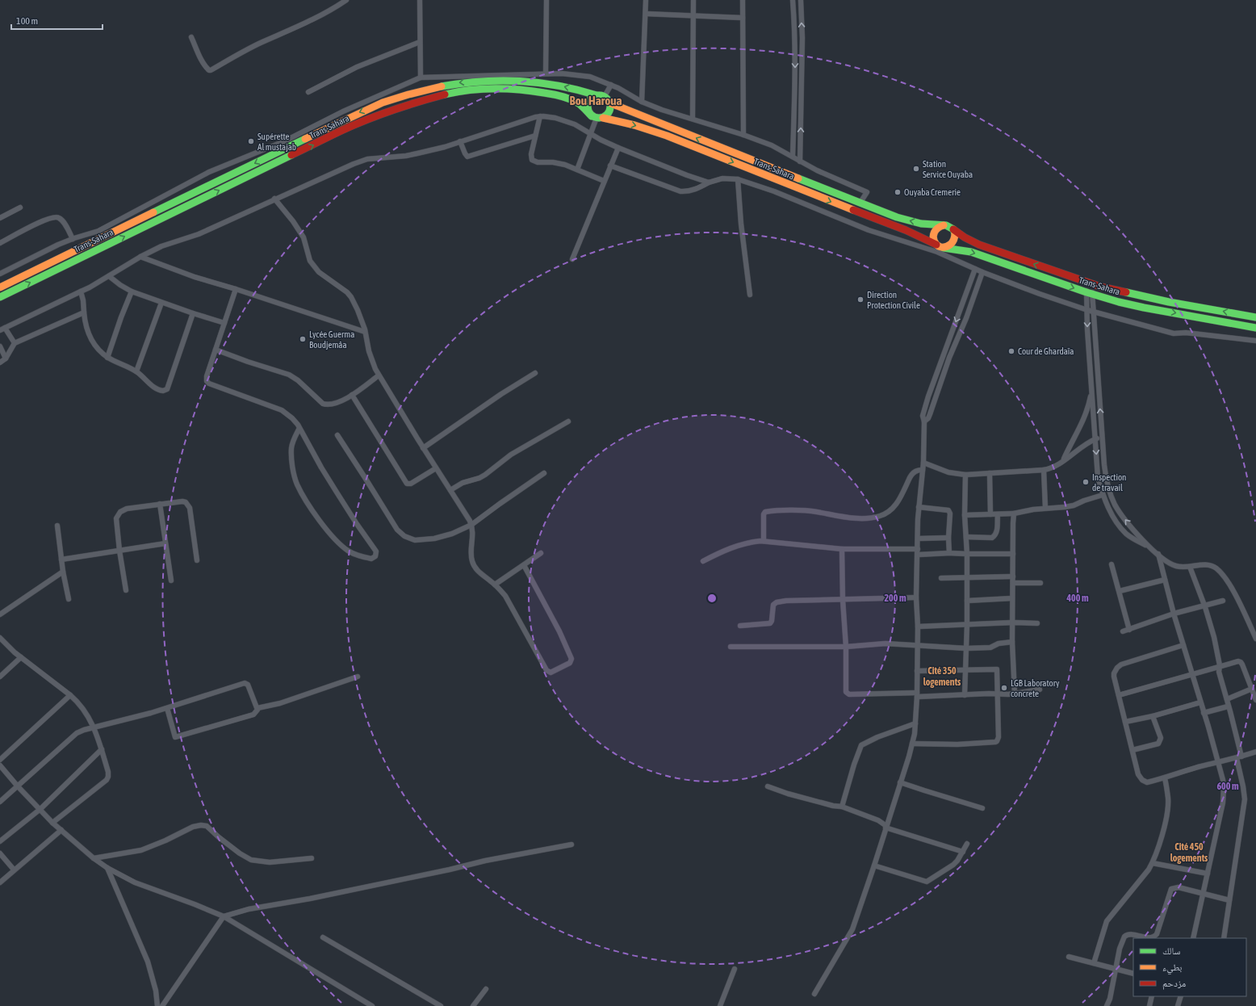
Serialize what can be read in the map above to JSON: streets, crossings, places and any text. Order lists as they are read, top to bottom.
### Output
{
  "streets": {
    "highway": ["Trans-Sahara"]
  },
  "districts": ["Bou Haroua", "Cité 350 logements", "Cité 450 logements"],
  "places": [
    "Supérette Al mustajab",
    "Station Service Ouyaba",
    "Ouyaba Cremerie",
    "Direction Protection Civile",
    "Lycée Guerma Boudjemâa",
    "Cour de Ghardaïa",
    "Inspection de travail",
    "LGB Laboratory concrete"
  ],
  "legend": ["سالك", "بطيء", "مزدحم"],
  "scale_bar": "100 m",
  "rings": ["200 m", "400 m", "600 m"]
}
